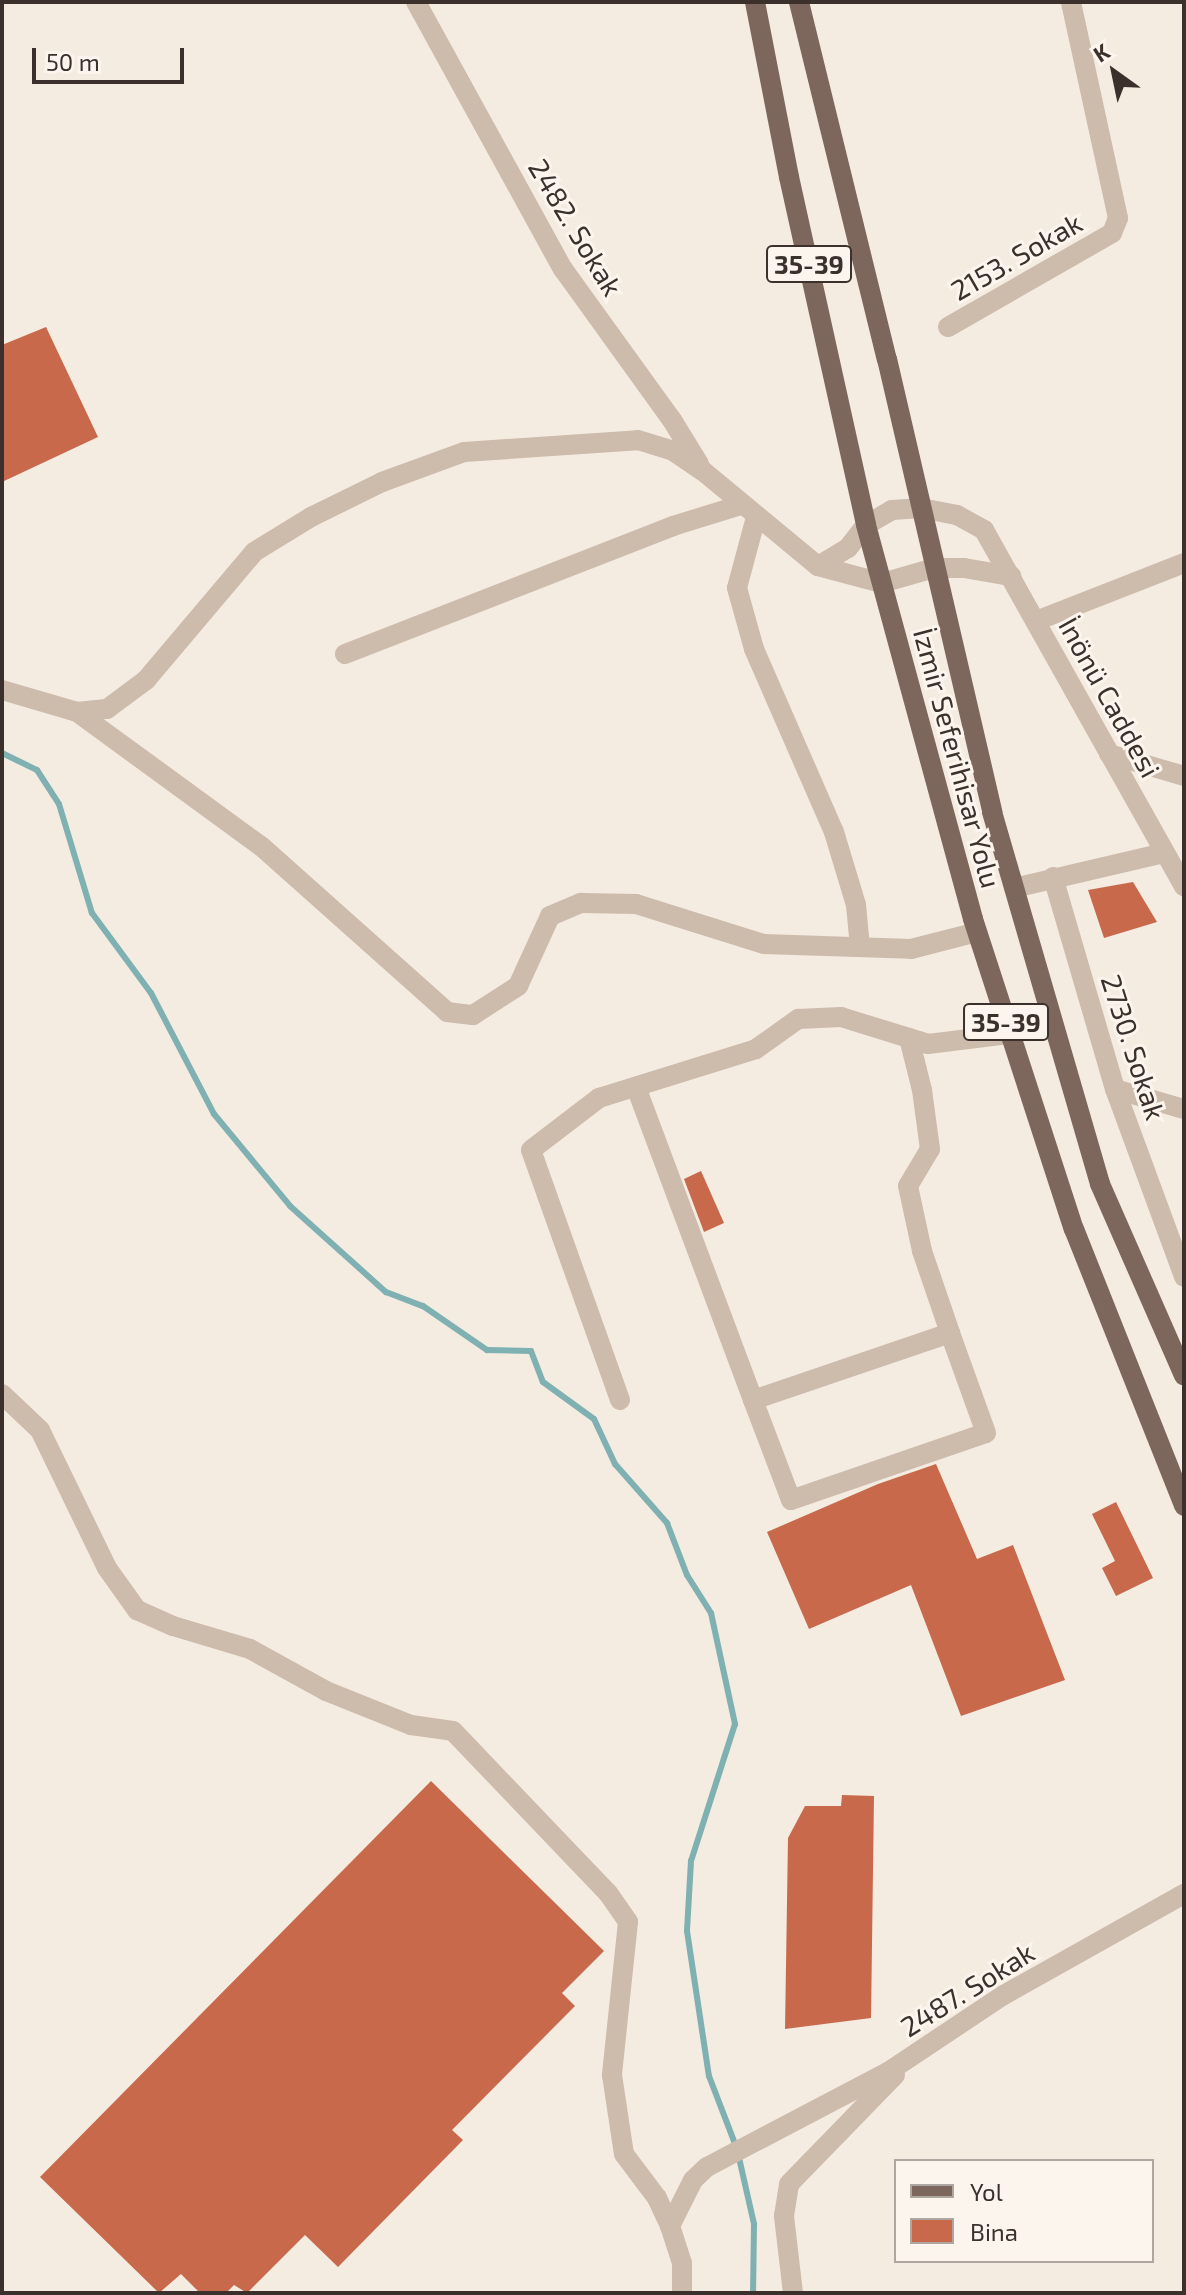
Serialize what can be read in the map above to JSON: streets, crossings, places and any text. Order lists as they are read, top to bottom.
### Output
{
  "streets": {
    "main road": ["35-39", "İzmir Seferihisar Yolu"],
    "street": [
      "2482. Sokak",
      "2153. Sokak",
      "İnönü Caddesi",
      "2730. Sokak",
      "2487. Sokak"
    ]
  },
  "crossings": [
    ["İnönü Caddesi", "İzmir Seferihisar Yolu"]
  ],
  "legend": ["Yol", "Bina"],
  "scale_bar": "50 m",
  "north": "top left"
}
